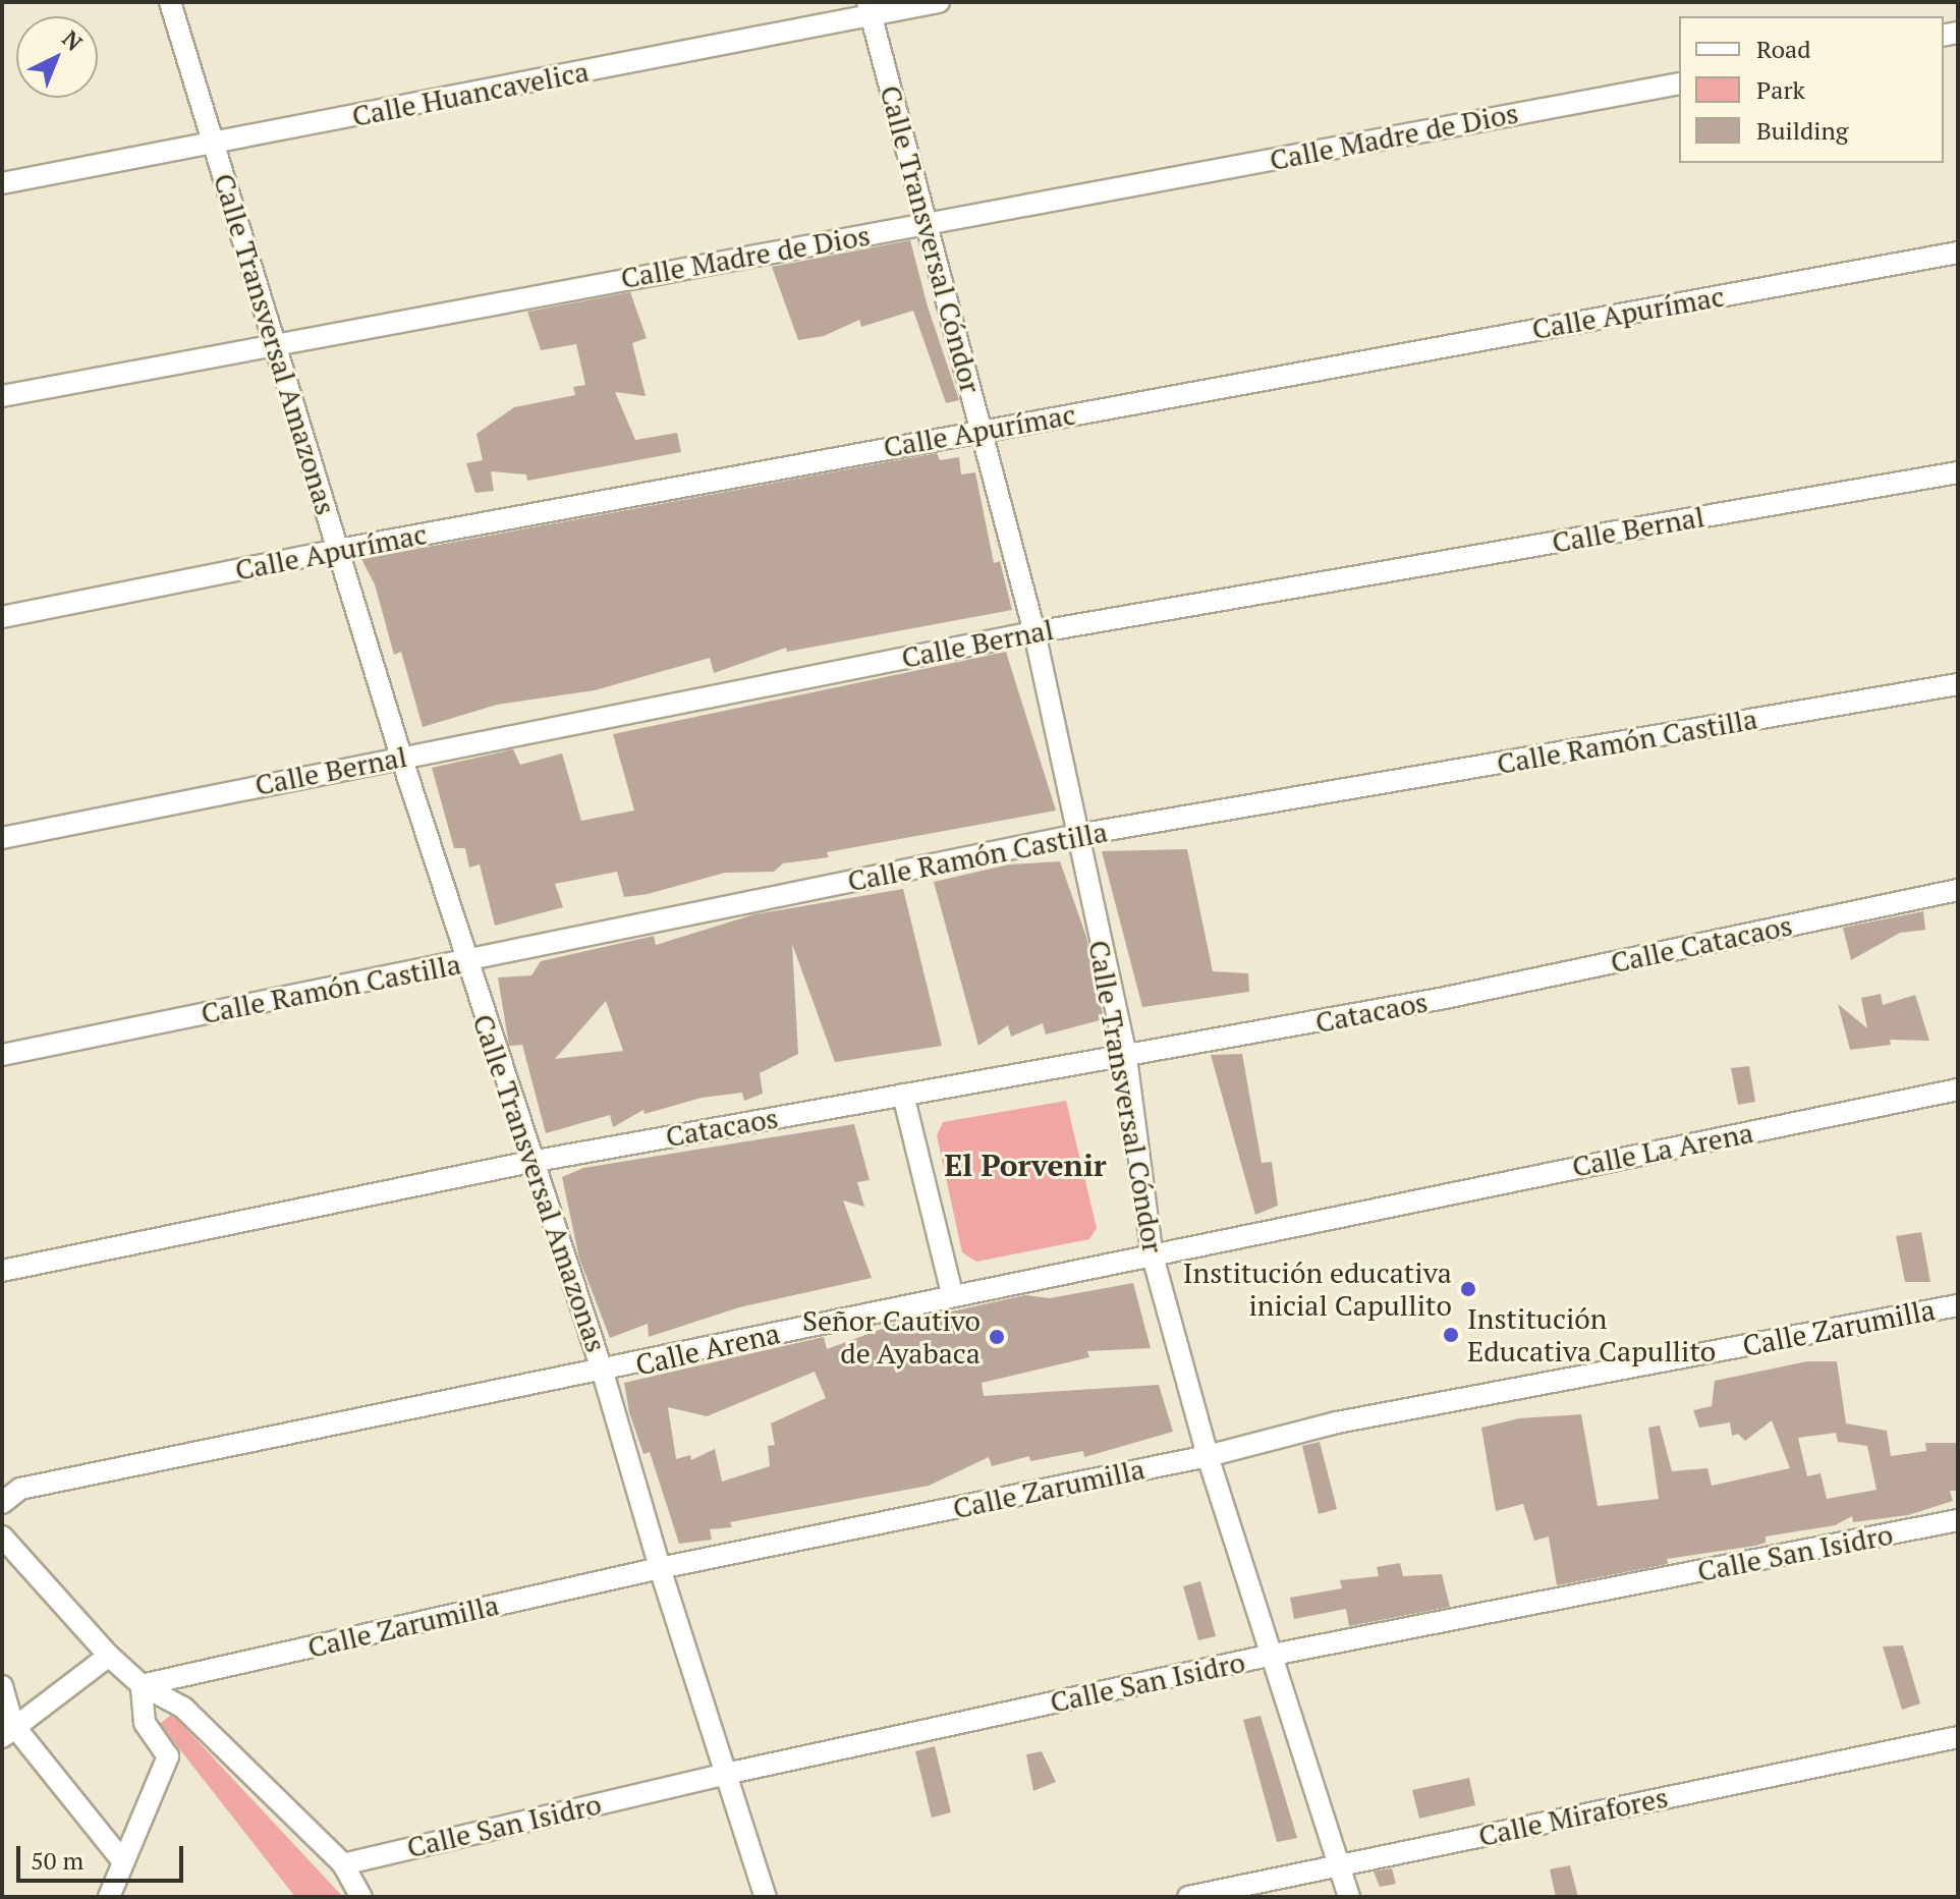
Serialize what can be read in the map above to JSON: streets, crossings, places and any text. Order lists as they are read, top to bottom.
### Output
{
  "streets": {
    "street": [
      "Calle Huancavelica",
      "Calle Madre de Dios",
      "Calle Transversal Cóndor",
      "Calle Apurímac",
      "Calle Transversal Amazonas",
      "Calle Bernal",
      "Calle Ramón Castilla",
      "Calle Catacaos",
      "Catacaos",
      "Calle La Arena",
      "Calle Zarumilla",
      "Calle Arena",
      "Calle San Isidro",
      "Calle Mirafores"
    ]
  },
  "crossings": [
    ["Calle Huancavelica", "Calle Transversal Cóndor"],
    ["Calle Huancavelica", "Calle Transversal Amazonas"],
    ["Calle Madre de Dios", "Calle Transversal Cóndor"],
    ["Calle Madre de Dios", "Calle Transversal Amazonas"],
    ["Calle Transversal Cóndor", "Calle Apurímac"],
    ["Calle Transversal Cóndor", "Calle Bernal"],
    ["Calle Transversal Cóndor", "Calle Ramón Castilla"],
    ["Calle Transversal Cóndor", "Catacaos"],
    ["Calle Transversal Cóndor", "Calle Zarumilla"],
    ["Calle Transversal Cóndor", "Calle Arena"],
    ["Calle Transversal Cóndor", "Calle San Isidro"],
    ["Calle Transversal Cóndor", "Calle Mirafores"],
    ["Calle Apurímac", "Calle Transversal Amazonas"],
    ["Calle Transversal Amazonas", "Calle Bernal"],
    ["Calle Transversal Amazonas", "Calle Ramón Castilla"],
    ["Calle Transversal Amazonas", "Catacaos"],
    ["Calle Transversal Amazonas", "Calle Zarumilla"],
    ["Calle Transversal Amazonas", "Calle Arena"],
    ["Calle Transversal Amazonas", "Calle San Isidro"],
    ["Calle Catacaos", "Catacaos"],
    ["Calle La Arena", "Calle Arena"]
  ],
  "districts": ["El Porvenir"],
  "places": ["Institución educativa inicial Capullito", "Institución Educativa Capullito", "Señor Cautivo de Ayabaca"],
  "legend": ["Road", "Park", "Building"],
  "scale_bar": "50 m",
  "north": "top right"
}
